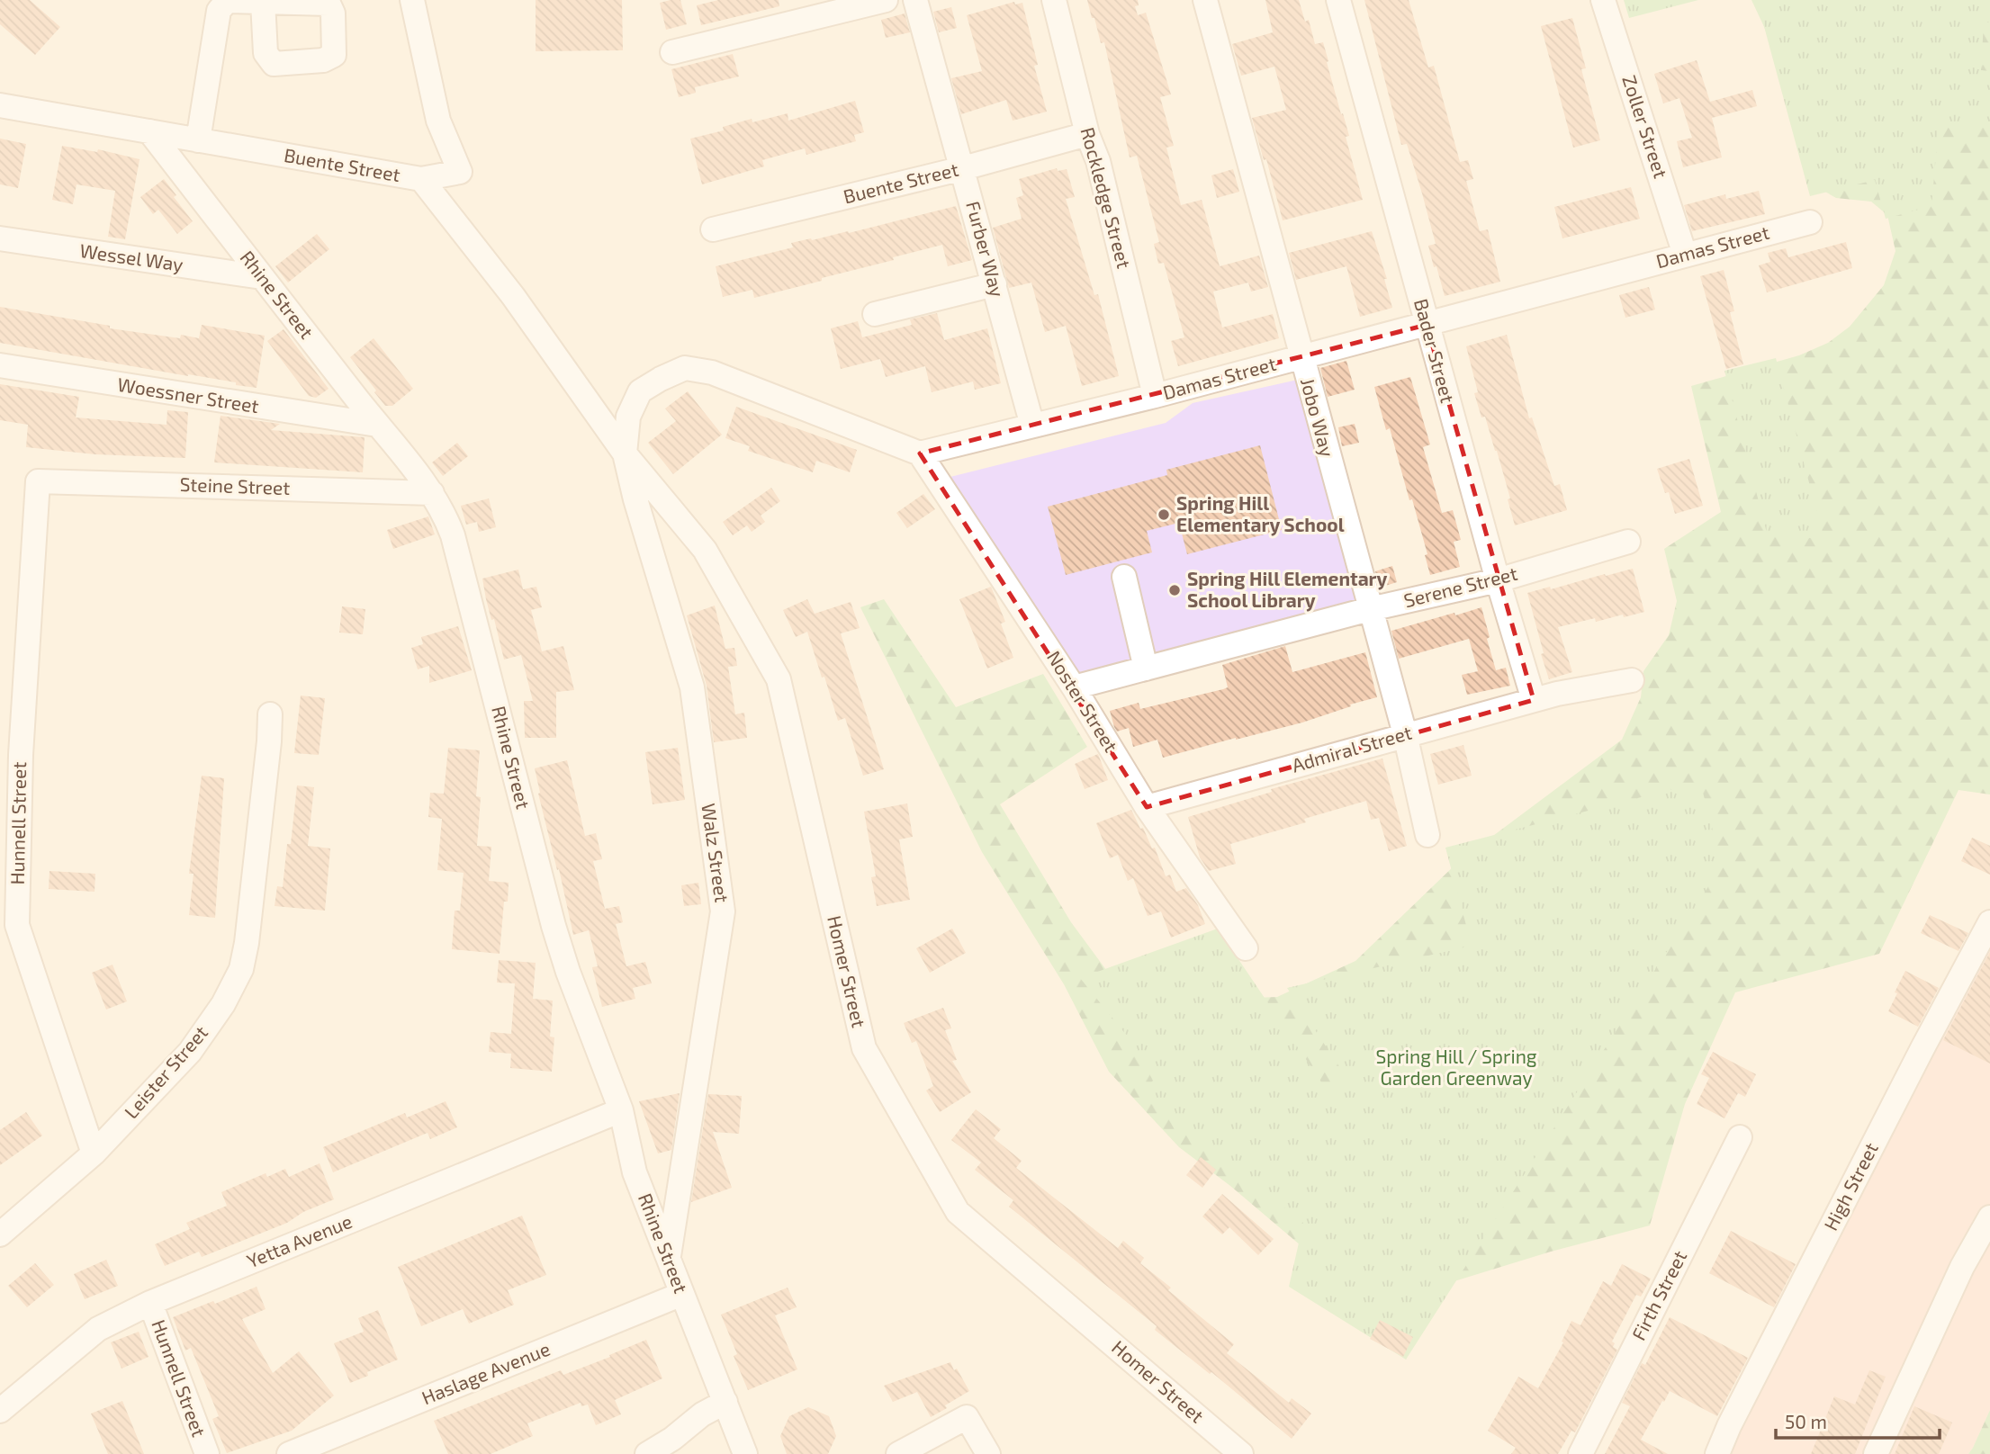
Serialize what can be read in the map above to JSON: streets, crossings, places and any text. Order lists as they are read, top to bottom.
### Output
{
  "streets": {
    "street": [
      "Zoller Street",
      "Buente Street",
      "Rockledge Street",
      "Damas Street",
      "Furber Way",
      "Wessel Way",
      "Rhine Street",
      "Bader Street",
      "Woessner Street",
      "Jobo Way",
      "Steine Street",
      "Serene Street",
      "Noster Street",
      "Admiral Street",
      "Hunnell Street",
      "Walz Street",
      "Homer Street",
      "Leister Street",
      "High Street",
      "Yetta Avenue",
      "Firth Street",
      "Haslage Avenue"
    ]
  },
  "crossings": [
    ["Zoller Street", "Damas Street"],
    ["Buente Street", "Rockledge Street"],
    ["Buente Street", "Furber Way"],
    ["Buente Street", "Rhine Street"],
    ["Buente Street", "Walz Street"],
    ["Buente Street", "Homer Street"],
    ["Rockledge Street", "Damas Street"],
    ["Damas Street", "Furber Way"],
    ["Damas Street", "Bader Street"],
    ["Damas Street", "Jobo Way"],
    ["Damas Street", "Noster Street"],
    ["Wessel Way", "Rhine Street"],
    ["Rhine Street", "Woessner Street"],
    ["Rhine Street", "Steine Street"],
    ["Rhine Street", "Walz Street"],
    ["Rhine Street", "Yetta Avenue"],
    ["Rhine Street", "Haslage Avenue"],
    ["Bader Street", "Serene Street"],
    ["Bader Street", "Admiral Street"],
    ["Jobo Way", "Serene Street"],
    ["Jobo Way", "Admiral Street"],
    ["Steine Street", "Hunnell Street"],
    ["Serene Street", "Noster Street"],
    ["Noster Street", "Admiral Street"],
    ["Hunnell Street", "Leister Street"],
    ["Hunnell Street", "Yetta Avenue"],
    ["Walz Street", "Homer Street"]
  ],
  "parks": ["Spring Hill / Spring Garden Greenway"],
  "places": ["Spring Hill Elementary School", "Spring Hill Elementary School Library"],
  "scale_bar": "50 m"
}
